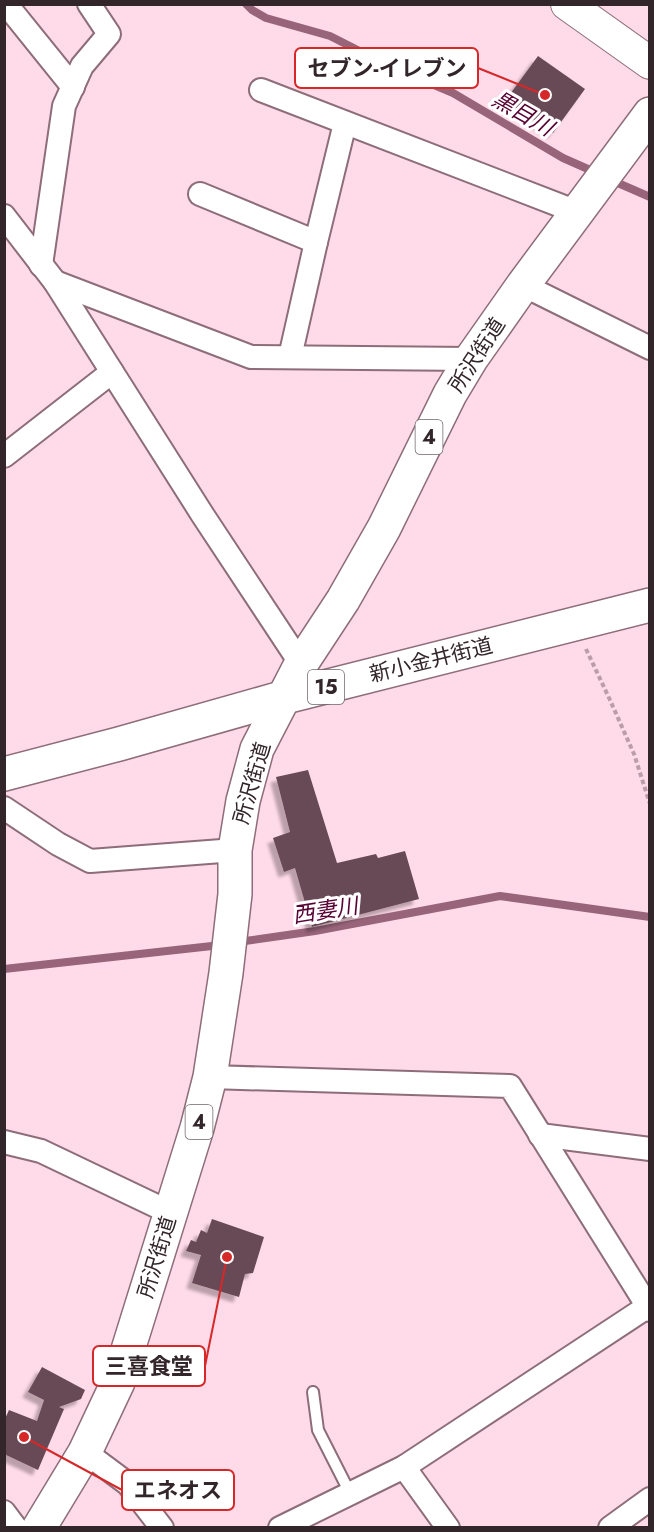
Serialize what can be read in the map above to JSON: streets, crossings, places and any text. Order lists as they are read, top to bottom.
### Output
{
  "streets": {
    "main road": [
      "所沢街道",
      "4",
      "新小金井街道",
      "15"
    ]
  },
  "crossings": [
    ["所沢街道", "新小金井街道"]
  ],
  "water": ["黒目川", "西妻川"],
  "places": ["セブン-イレブン", "三喜食堂", "エネオス"]
}
